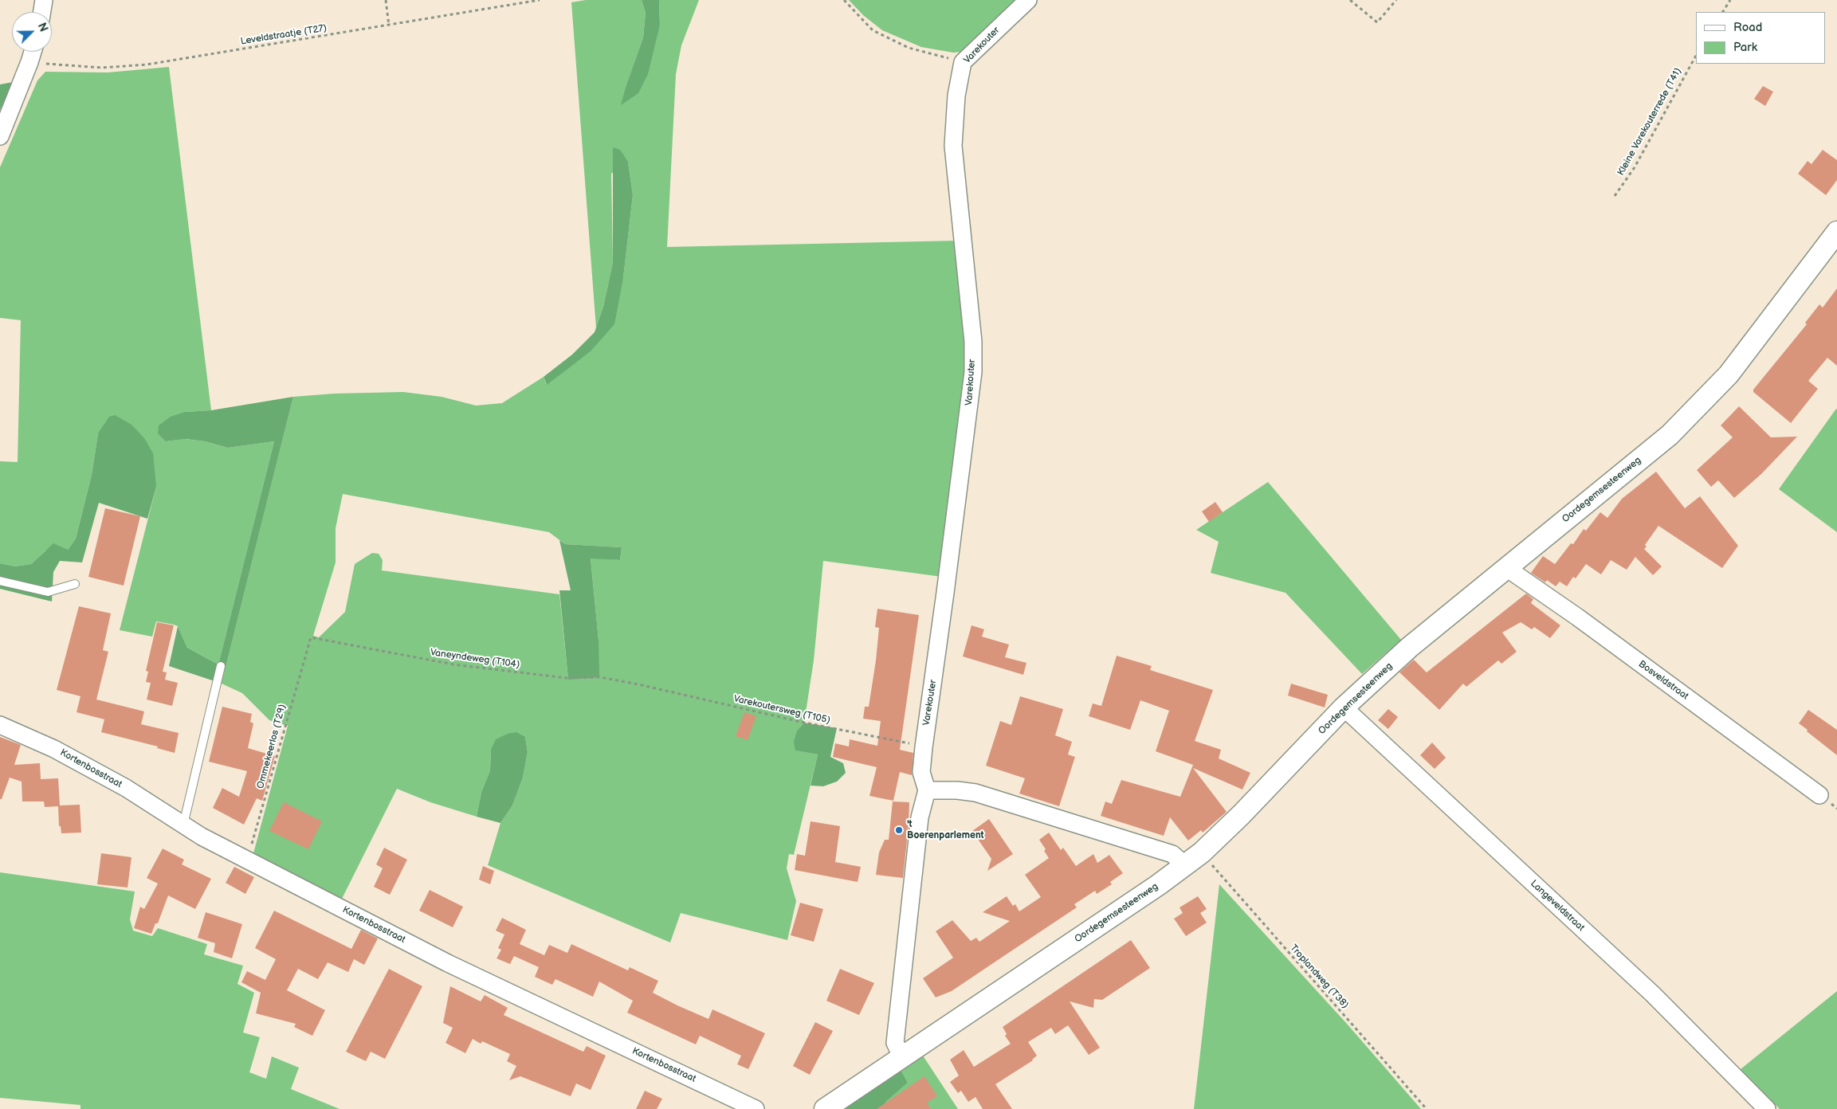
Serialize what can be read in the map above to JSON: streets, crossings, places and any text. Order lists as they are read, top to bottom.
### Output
{
  "streets": {
    "street": [
      "Varekouter",
      "Oordegemsesteenweg",
      "Bosveldstraat",
      "Kortenbosstraat",
      "Langeveldstraat"
    ],
    "path": [
      "Leveldstraatje (T27)",
      "Kleine Varekouterrede (T41)",
      "Vaneyndeweg (T104)",
      "Varekoutersweg (T105)",
      "Ommekeerlos (T29)",
      "Troplandweg (T38)"
    ]
  },
  "crossings": [
    ["Varekouter", "Varekoutersweg (T105)"],
    ["Oordegemsesteenweg", "Bosveldstraat"],
    ["Oordegemsesteenweg", "Langeveldstraat"],
    ["Oordegemsesteenweg", "Troplandweg (T38)"],
    ["Vaneyndeweg (T104)", "Varekoutersweg (T105)"],
    ["Vaneyndeweg (T104)", "Ommekeerlos (T29)"],
    ["Ommekeerlos (T29)", "Kortenbosstraat"]
  ],
  "places": ["'t Boerenparlement"],
  "legend": ["Road", "Park"],
  "north": "top right"
}
